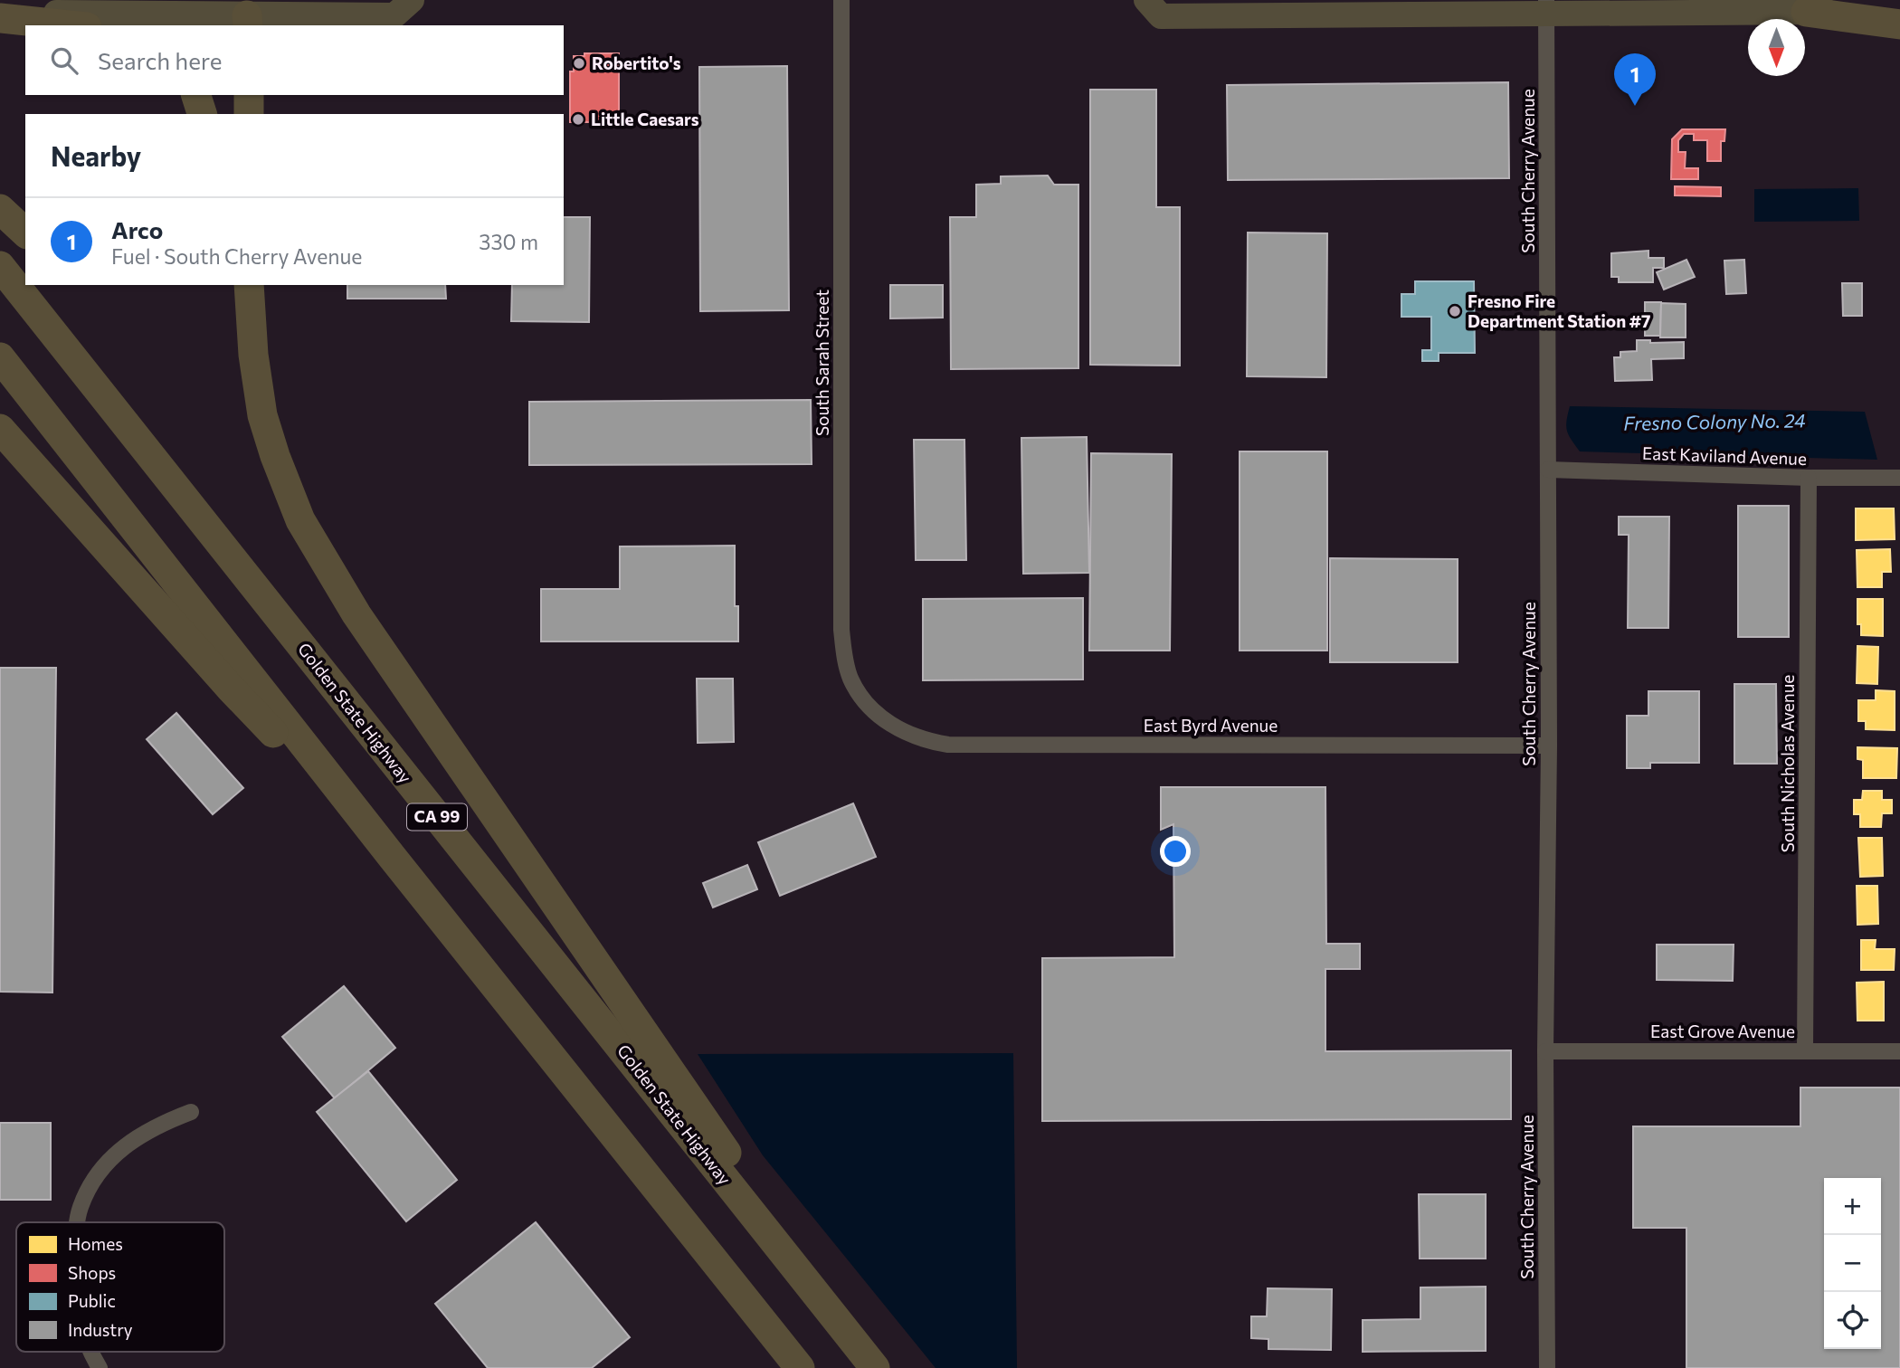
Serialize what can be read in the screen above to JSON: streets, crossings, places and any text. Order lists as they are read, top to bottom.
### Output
{
  "streets": {
    "highway": ["Golden State Highway", "CA 99"],
    "street": [
      "South Cherry Avenue",
      "South Sarah Street",
      "East Kaviland Avenue",
      "East Byrd Avenue",
      "South Nicholas Avenue",
      "East Grove Avenue"
    ]
  },
  "crossings": [
    ["South Cherry Avenue", "East Kaviland Avenue"],
    ["South Cherry Avenue", "East Byrd Avenue"],
    ["South Cherry Avenue", "East Grove Avenue"],
    ["South Sarah Street", "East Byrd Avenue"],
    ["East Kaviland Avenue", "South Nicholas Avenue"],
    ["South Nicholas Avenue", "East Grove Avenue"]
  ],
  "water": ["Fresno Colony No. 24"],
  "places": ["Robertito's", "Little Caesars", "Fresno Fire Department Station #7"],
  "legend": [
    "Homes",
    "Shops",
    "Public",
    "Industry"
  ],
  "north": "bottom",
  "page": {
    "search": "Search here",
    "pins": "1",
    "heading": "Nearby",
    "list": [
      {
        "mark": "1",
        "name": "Arco",
        "note": "Fuel · South Cherry Avenue",
        "value": "330 m"
      }
    ],
    "map_buttons": ["+", "−"]
  }
}
